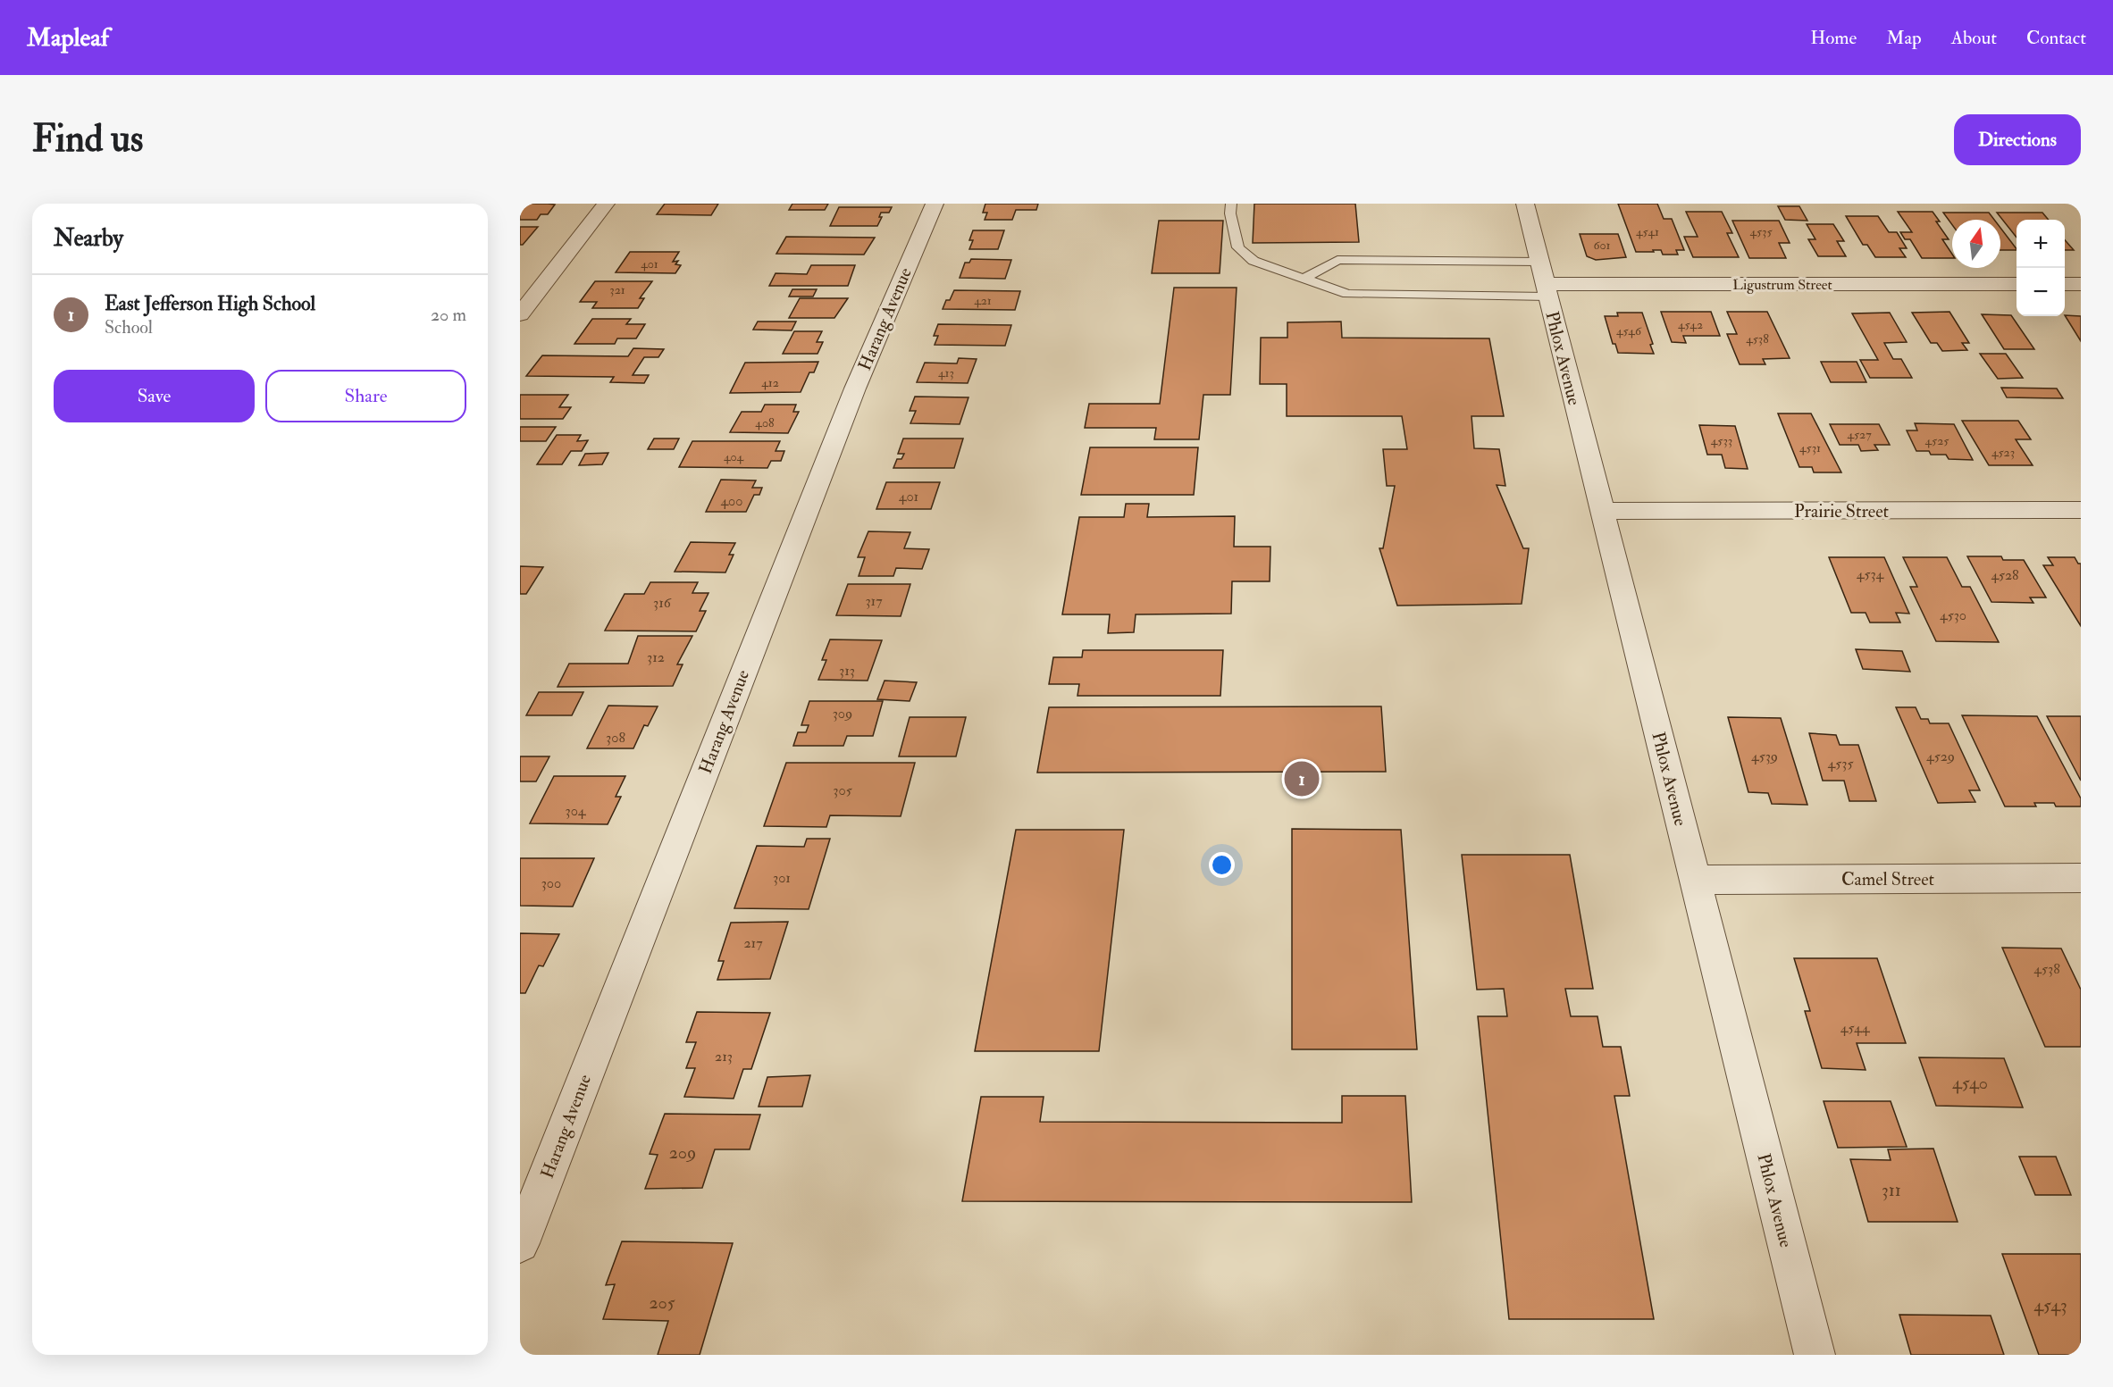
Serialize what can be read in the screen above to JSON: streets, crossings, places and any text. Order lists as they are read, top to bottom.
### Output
{
  "streets": {
    "street": [
      "Ligustrum Street",
      "Harang Avenue",
      "Phlox Avenue",
      "Prairie Street",
      "Camel Street"
    ]
  },
  "crossings": [
    ["Ligustrum Street", "Phlox Avenue"],
    ["Phlox Avenue", "Prairie Street"],
    ["Phlox Avenue", "Camel Street"]
  ],
  "house_numbers": [
    "4541",
    "4535",
    "601",
    "401",
    "321",
    "421",
    "4542",
    "4546",
    "4538",
    "413",
    "412",
    "408",
    "4527",
    "4533",
    "4525",
    "4531",
    "4523",
    "404",
    "401",
    "400",
    "4534",
    "4528",
    "317",
    "316",
    "4530",
    "312",
    "313",
    "309",
    "308",
    "4539",
    "4529",
    "4535",
    "305",
    "304",
    "301",
    "300",
    "217",
    "4538",
    "4544",
    "213",
    "4540",
    "209",
    "311",
    "205",
    "4543"
  ],
  "north": "top",
  "page": {
    "header": "Mapleaf",
    "nav": [
      "Home",
      "Map",
      "About",
      "Contact"
    ],
    "buttons": [
      "Directions",
      ["Save", "Share"]
    ],
    "title": "Find us",
    "heading": "Nearby",
    "map_buttons": ["+", "−"],
    "list": [
      {
        "mark": "1",
        "name": "East Jefferson High School",
        "note": "School",
        "value": "20 m"
      }
    ],
    "pins": "1"
  }
}
